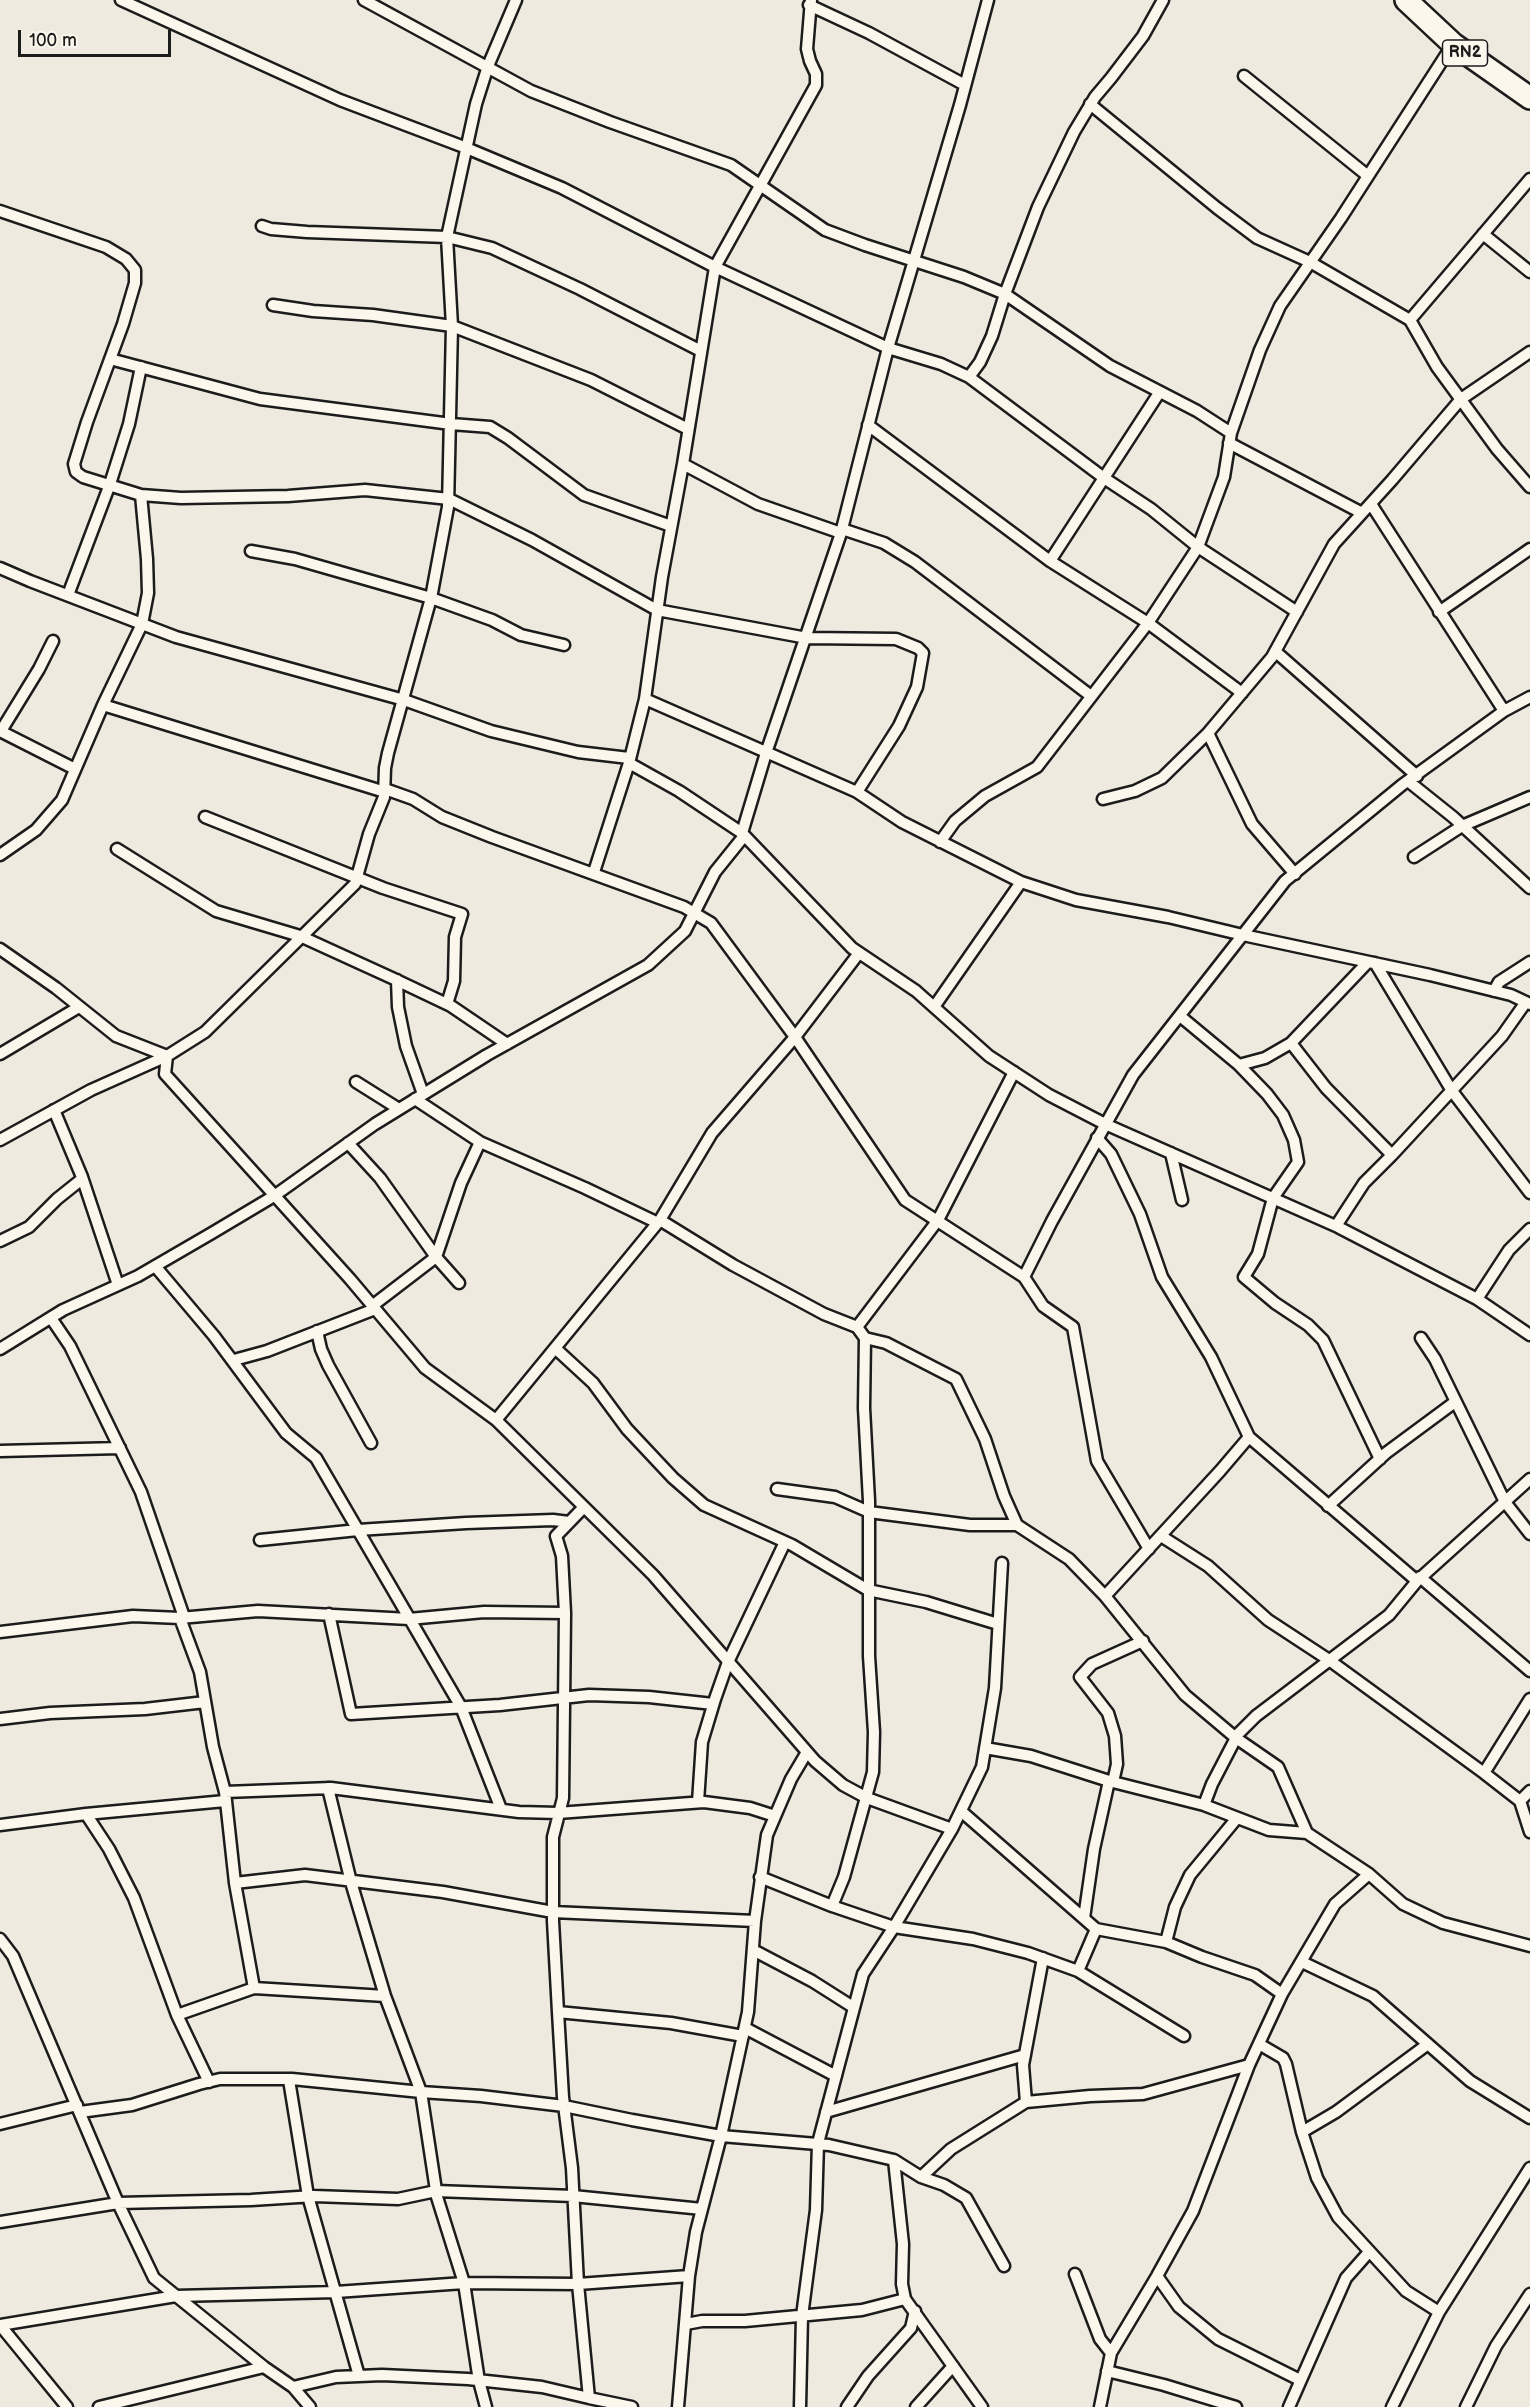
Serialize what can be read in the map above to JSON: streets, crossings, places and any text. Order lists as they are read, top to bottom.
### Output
{
  "streets": {
    "highway": ["RN2"]
  },
  "scale_bar": "100 m"
}
